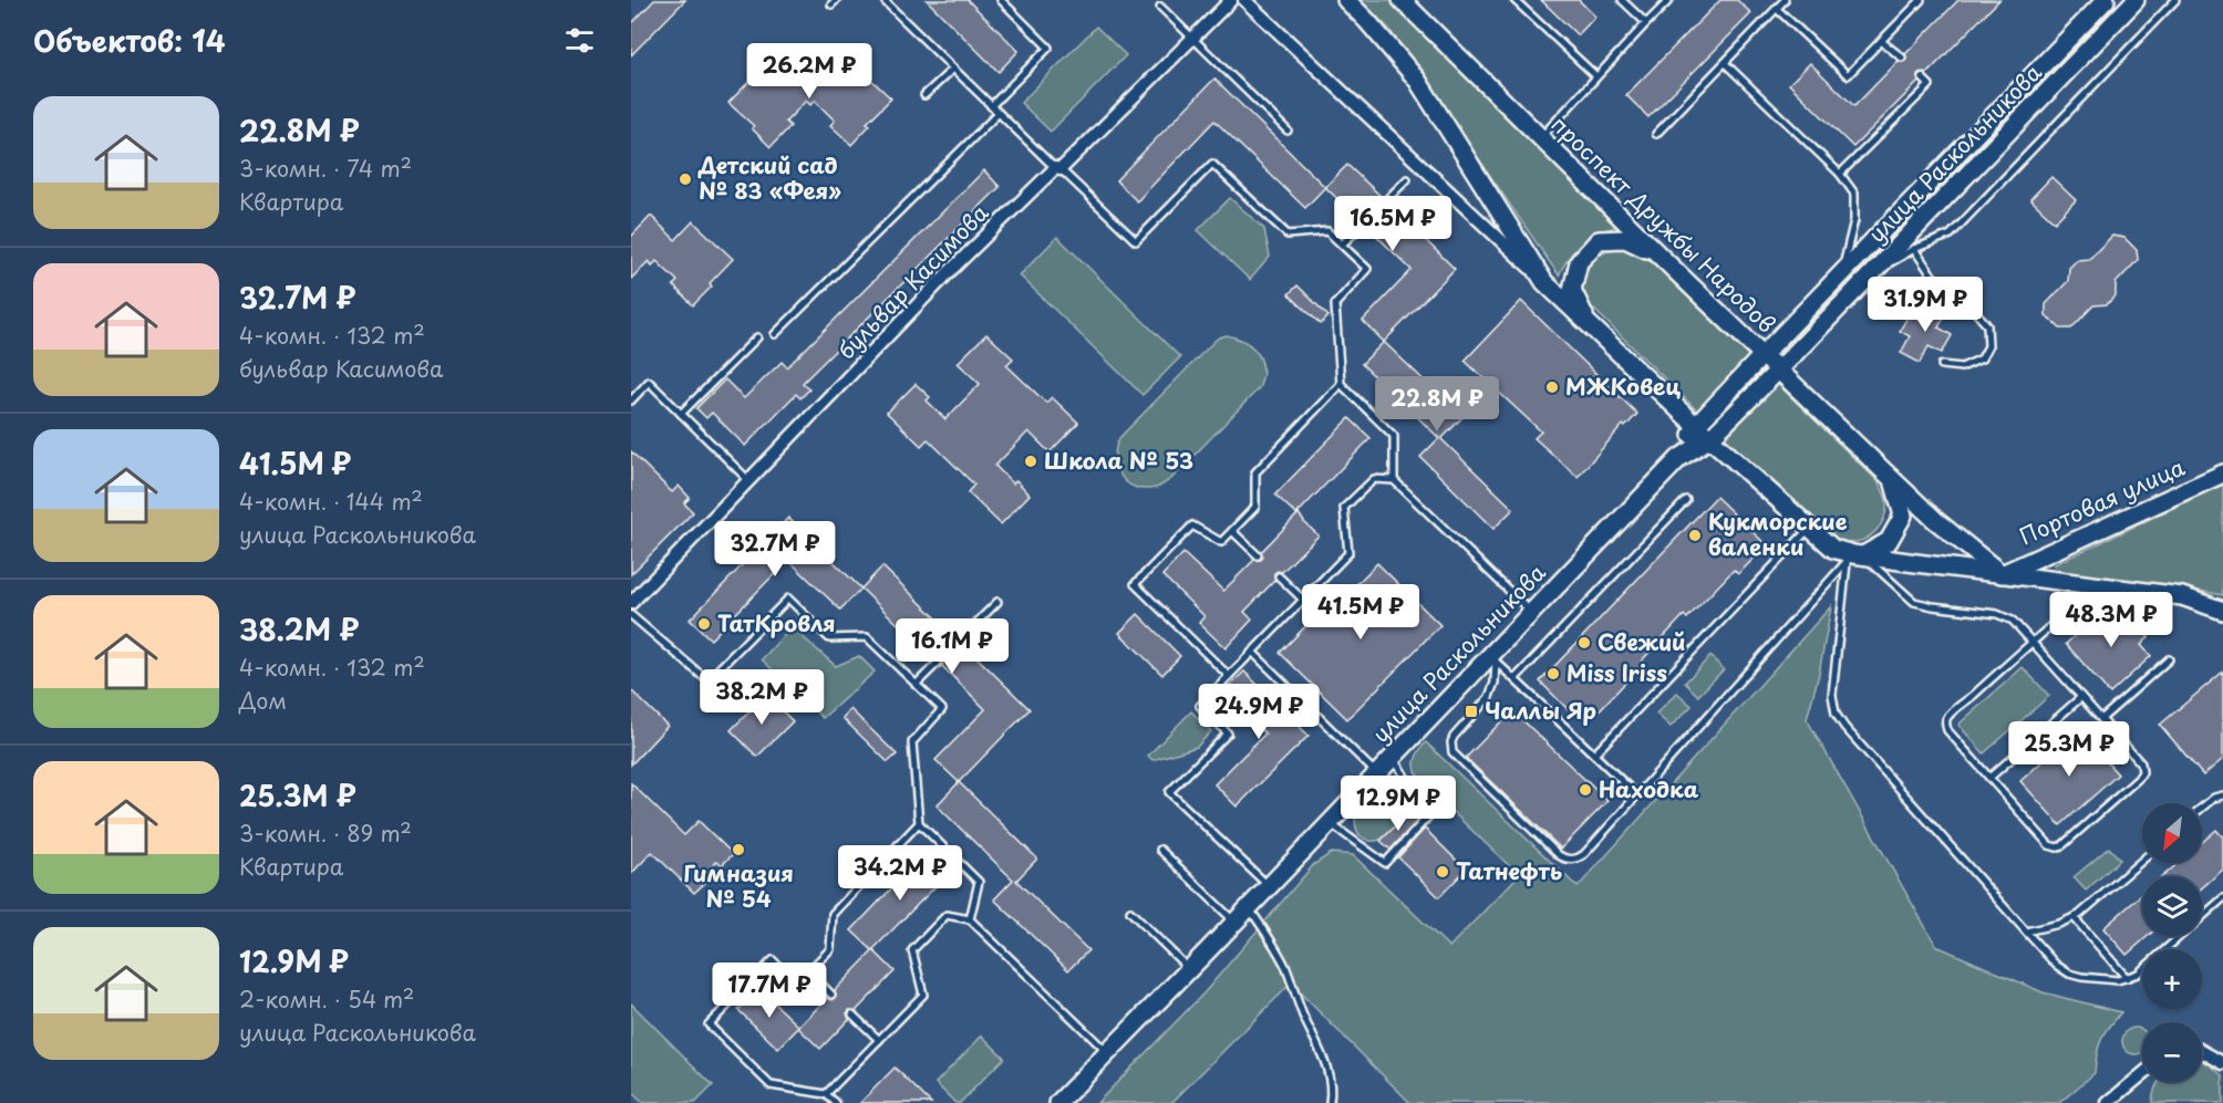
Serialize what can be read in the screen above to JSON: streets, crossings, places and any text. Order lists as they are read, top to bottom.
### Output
{
  "streets": {
    "street": [
      "улица Раскольникова",
      "проспект Дружбы Народов",
      "бульвар Касимова",
      "Портовая улица"
    ]
  },
  "crossings": [
    ["улица Раскольникова", "проспект Дружбы Народов"],
    ["проспект Дружбы Народов", "Портовая улица"]
  ],
  "places": {
    "other": [
      "Детский сад № 83 «Фея»",
      "МЖКовец",
      "Школа № 53",
      "Кукморские валенки",
      "ТатКровля",
      "Свежий",
      "Miss Iriss",
      "Находка",
      "Гимназия № 54",
      "Татнефть"
    ],
    "transit": ["Чаллы Яр"]
  },
  "north": "bottom left",
  "page": {
    "heading": "Объектов: 14",
    "price": [
      "26.2M ₽",
      "16.5M ₽",
      "31.9M ₽",
      "22.8M ₽",
      "32.7M ₽",
      "41.5M ₽",
      "48.3M ₽",
      "16.1M ₽",
      "38.2M ₽",
      "24.9M ₽",
      "25.3M ₽",
      "12.9M ₽",
      "34.2M ₽",
      "17.7M ₽"
    ],
    "list": [
      {
        "name": "22.8M ₽",
        "note": "3-комн. · 74 m² · Квартира"
      },
      {
        "name": "32.7M ₽",
        "note": "4-комн. · 132 m² · бульвар Касимова"
      },
      {
        "name": "41.5M ₽",
        "note": "4-комн. · 144 m² · улица Раскольникова"
      },
      {
        "name": "38.2M ₽",
        "note": "4-комн. · 132 m² · Дом"
      },
      {
        "name": "25.3M ₽",
        "note": "3-комн. · 89 m² · Квартира"
      },
      {
        "name": "12.9M ₽",
        "note": "2-комн. · 54 m² · улица Раскольникова"
      }
    ],
    "map_buttons": ["+", "−"]
  }
}
